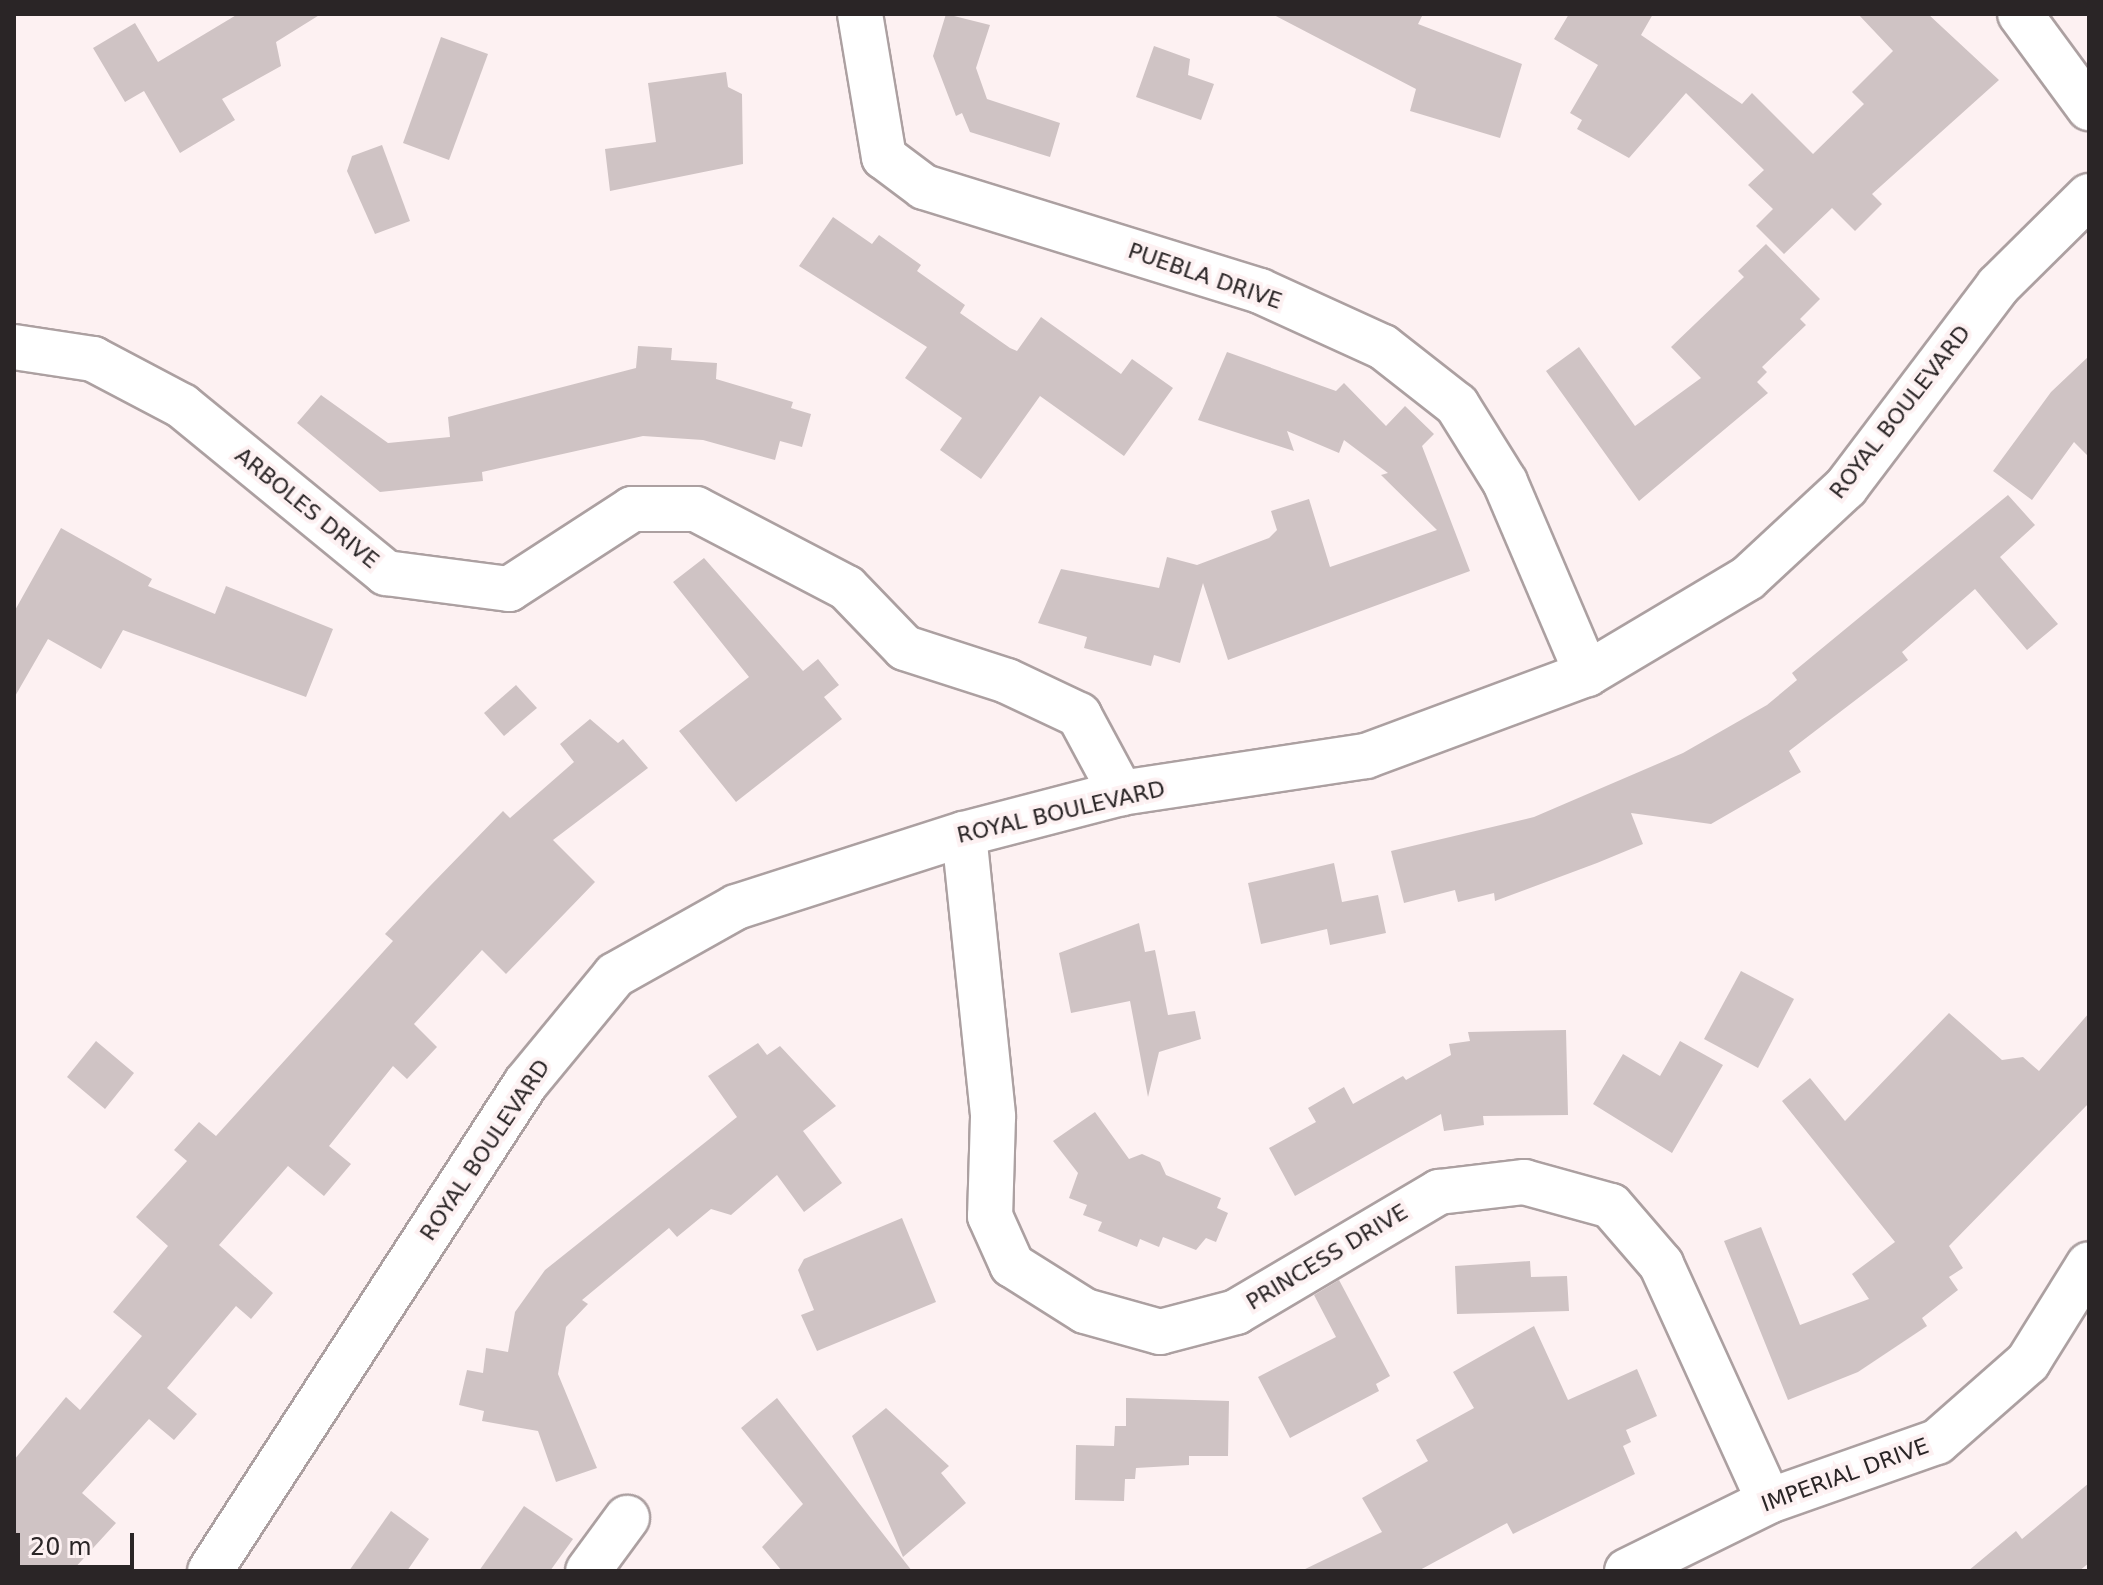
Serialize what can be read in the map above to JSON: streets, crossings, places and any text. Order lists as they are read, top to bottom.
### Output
{
  "streets": {
    "street": [
      "PUEBLA DRIVE",
      "ROYAL BOULEVARD",
      "ARBOLES DRIVE",
      "PRINCESS DRIVE",
      "IMPERIAL DRIVE"
    ]
  },
  "crossings": [
    ["PUEBLA DRIVE", "ROYAL BOULEVARD"],
    ["ROYAL BOULEVARD", "ARBOLES DRIVE"],
    ["ROYAL BOULEVARD", "PRINCESS DRIVE"],
    ["PRINCESS DRIVE", "IMPERIAL DRIVE"]
  ],
  "scale_bar": "20 m"
}
